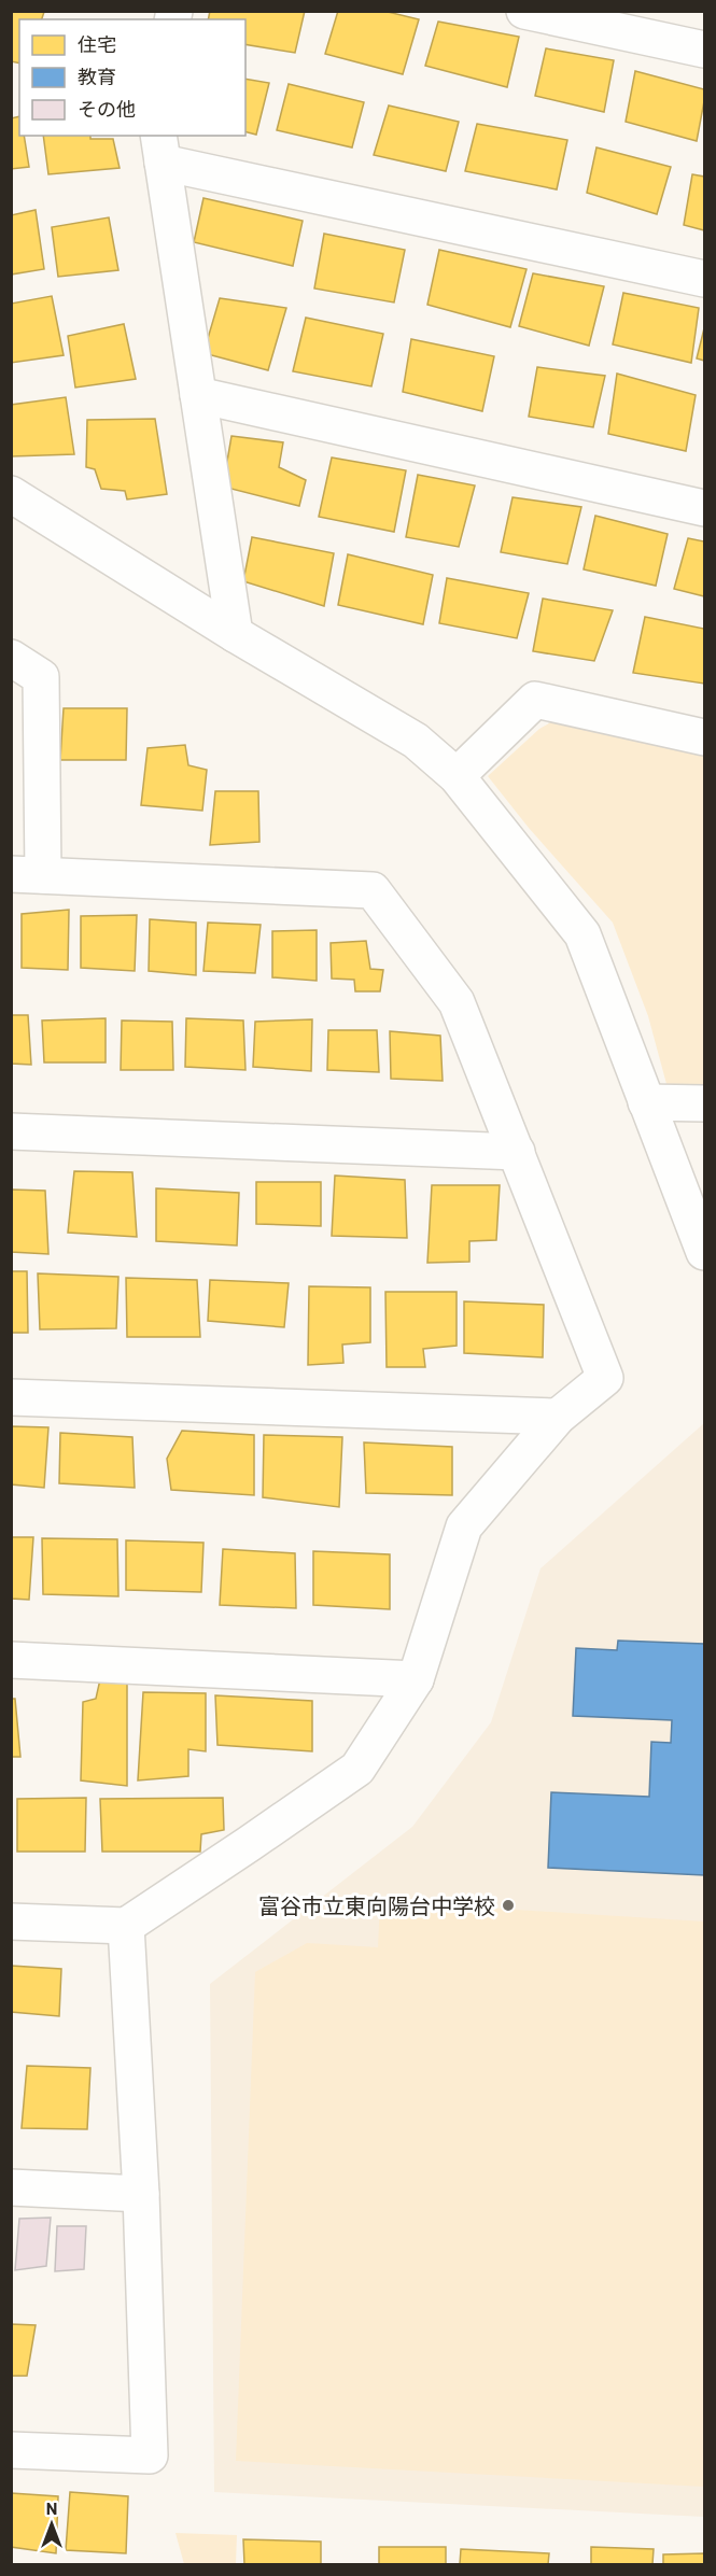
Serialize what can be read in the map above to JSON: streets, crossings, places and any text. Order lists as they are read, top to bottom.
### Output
{
  "places": ["富谷市立東向陽台中学校"],
  "legend": ["住宅", "教育", "その他"],
  "north": "top"
}
